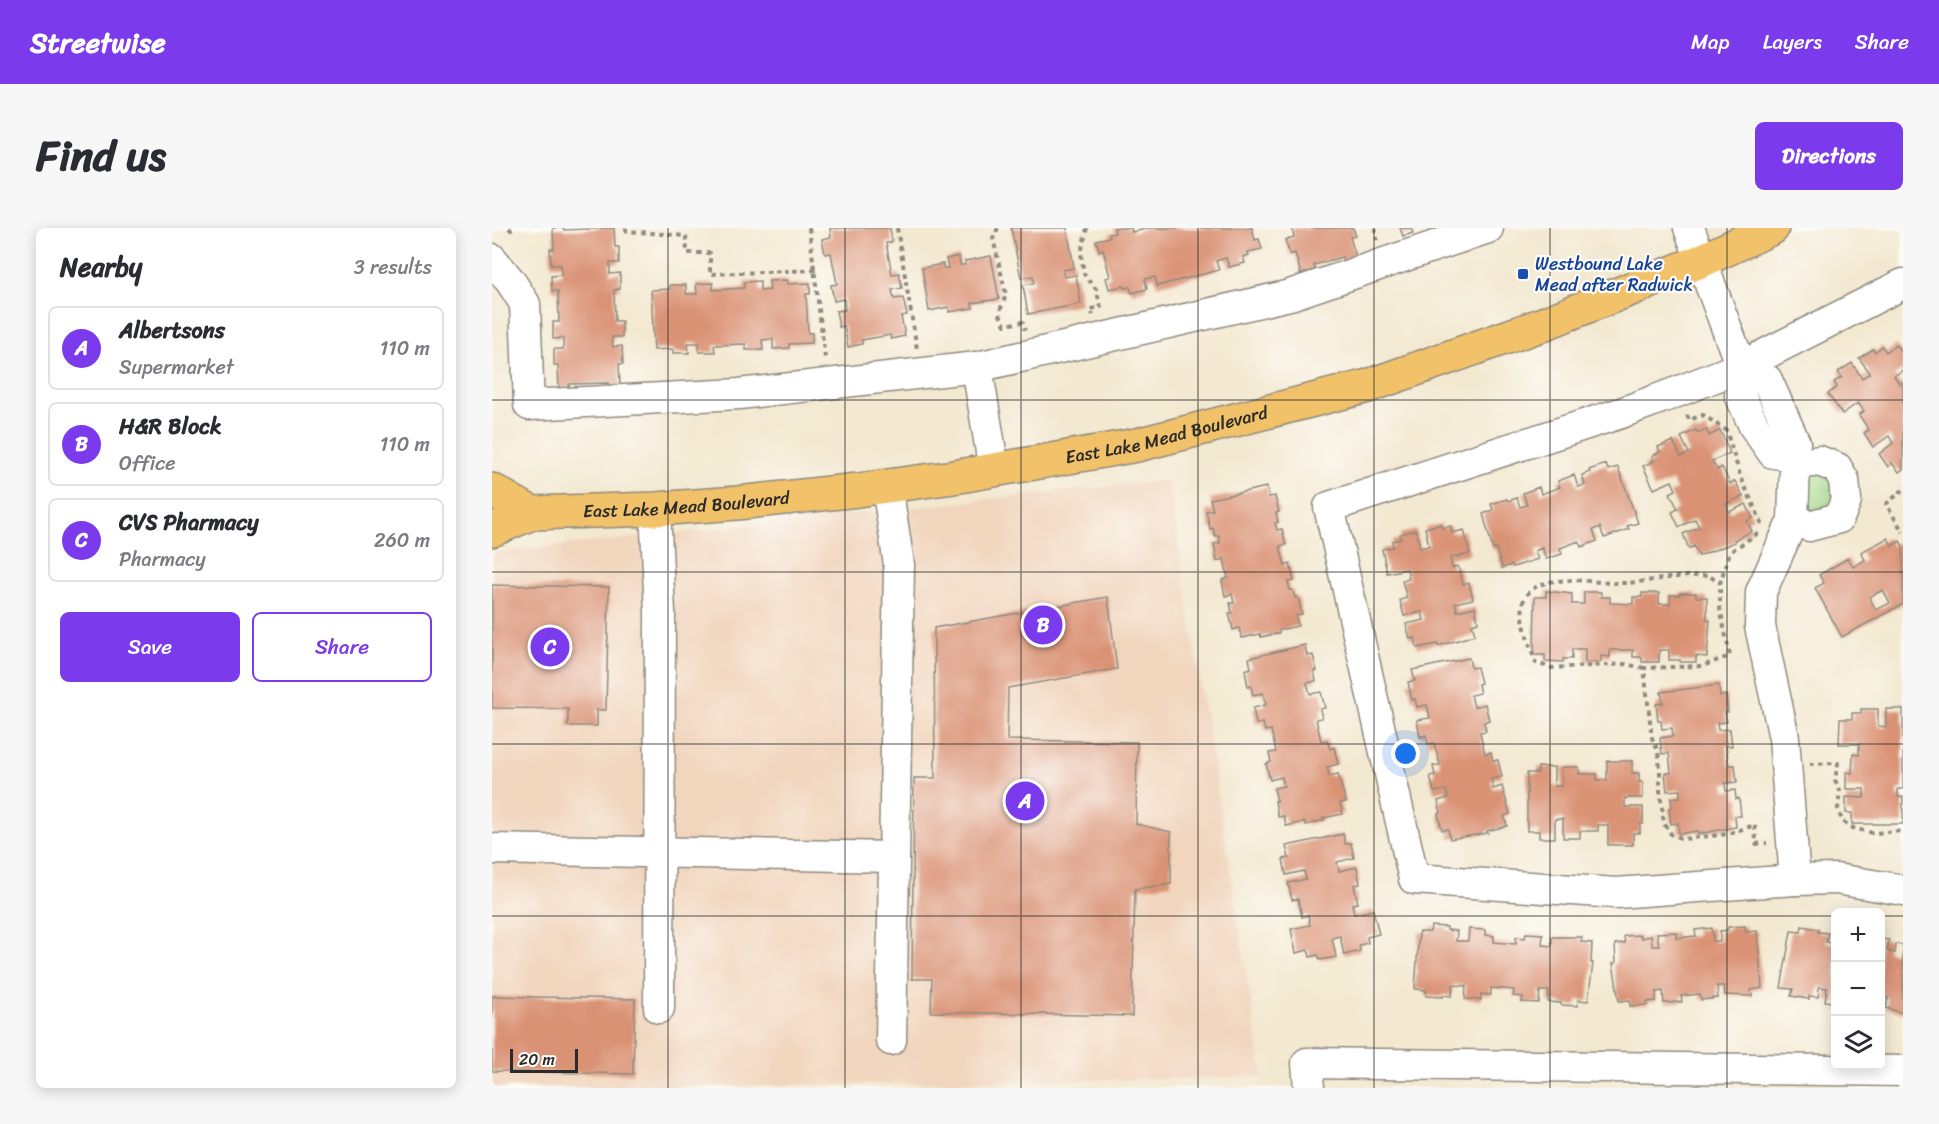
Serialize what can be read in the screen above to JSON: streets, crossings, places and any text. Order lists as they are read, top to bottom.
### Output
{
  "streets": {
    "main road": ["East Lake Mead Boulevard"]
  },
  "places": {
    "transit": ["Westbound Lake Mead after Radwick"]
  },
  "scale_bar": "20 m",
  "page": {
    "header": "Streetwise",
    "nav": ["Map", "Layers", "Share"],
    "title": "Find us",
    "buttons": [
      "Directions",
      ["Save", "Share"]
    ],
    "heading": ["Nearby", "3 results"],
    "list": [
      {
        "mark": "A",
        "name": "Albertsons",
        "note": "Supermarket",
        "value": "110 m"
      },
      {
        "mark": "B",
        "name": "H&R Block",
        "note": "Office",
        "value": "110 m"
      },
      {
        "mark": "C",
        "name": "CVS Pharmacy",
        "note": "Pharmacy",
        "value": "260 m"
      }
    ],
    "pins": ["B", "C", "A"],
    "map_buttons": ["+", "−"],
    "scale": "20 m"
  }
}
